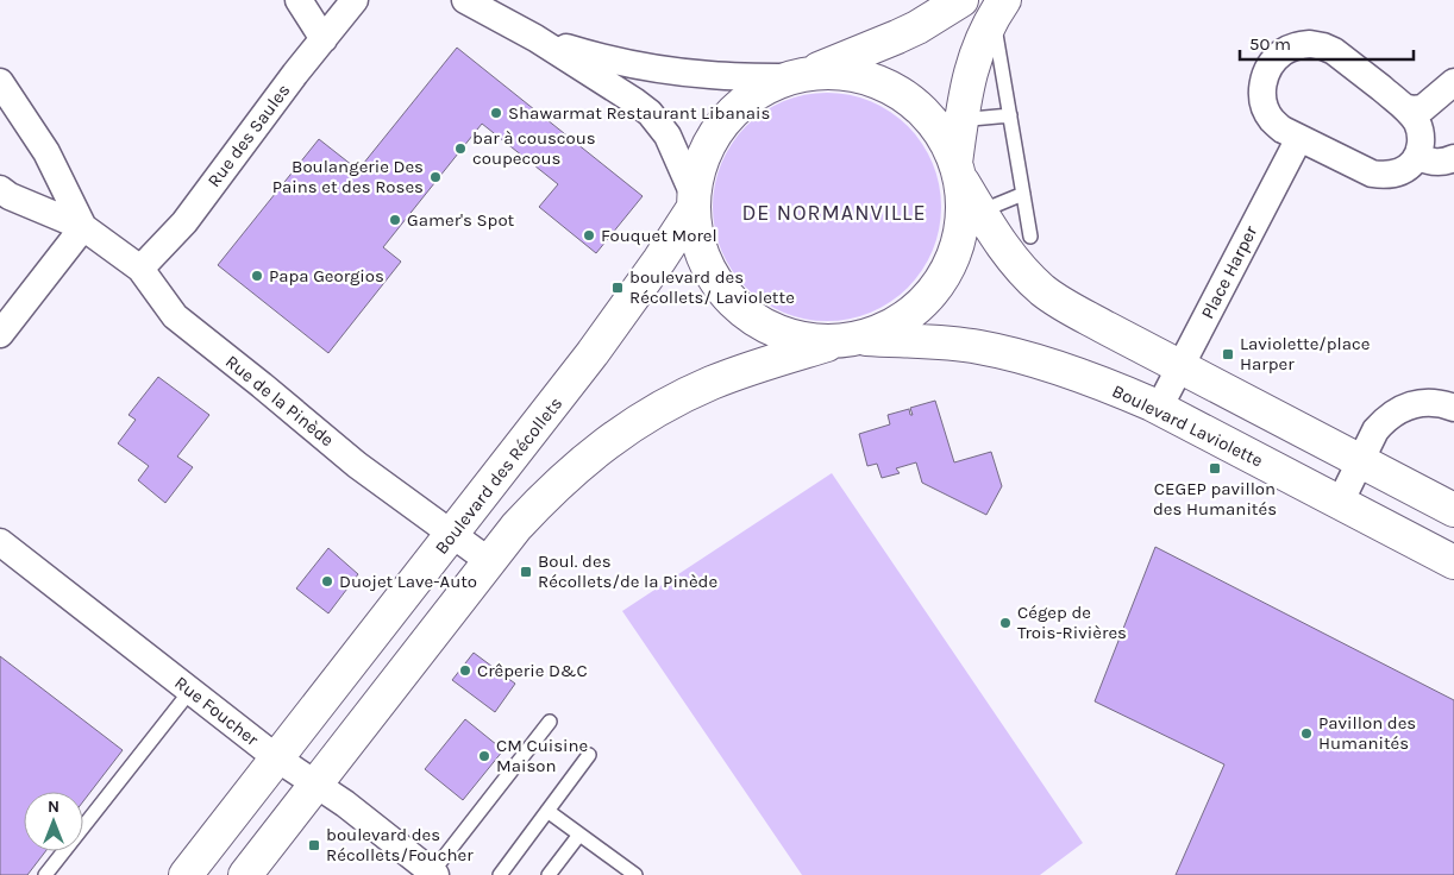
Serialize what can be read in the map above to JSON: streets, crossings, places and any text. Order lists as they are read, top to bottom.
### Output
{
  "streets": {
    "main road": ["Boulevard Laviolette", "Boulevard des Récollets"],
    "street": [
      "Rue des Saules",
      "Place Harper",
      "Rue de la Pinède",
      "Rue Foucher"
    ]
  },
  "crossings": [
    ["Rue des Saules", "Rue de la Pinède"],
    ["Place Harper", "Boulevard Laviolette"],
    ["Rue de la Pinède", "Boulevard des Récollets"],
    ["Boulevard Laviolette", "Boulevard des Récollets"],
    ["Boulevard des Récollets", "Rue Foucher"]
  ],
  "districts": ["DE NORMANVILLE"],
  "places": {
    "other": [
      "Shawarmat Restaurant Libanais",
      "bar à couscous coupecous",
      "Boulangerie Des Pains et des Roses",
      "Gamer's Spot",
      "Fouquet Morel",
      "Papa Georgios",
      "Duojet Lave-Auto",
      "Cégep de Trois-Rivières",
      "Crêperie D&C",
      "Pavillon des Humanités",
      "CM Cuisine Maison"
    ],
    "transit": [
      "boulevard des Récollets/ Laviolette",
      "Laviolette/place Harper",
      "CEGEP pavillon des Humanités",
      "Boul. des Récollets/de la Pinède",
      "boulevard des Récollets/Foucher"
    ]
  },
  "scale_bar": "50 m",
  "north": "top"
}
